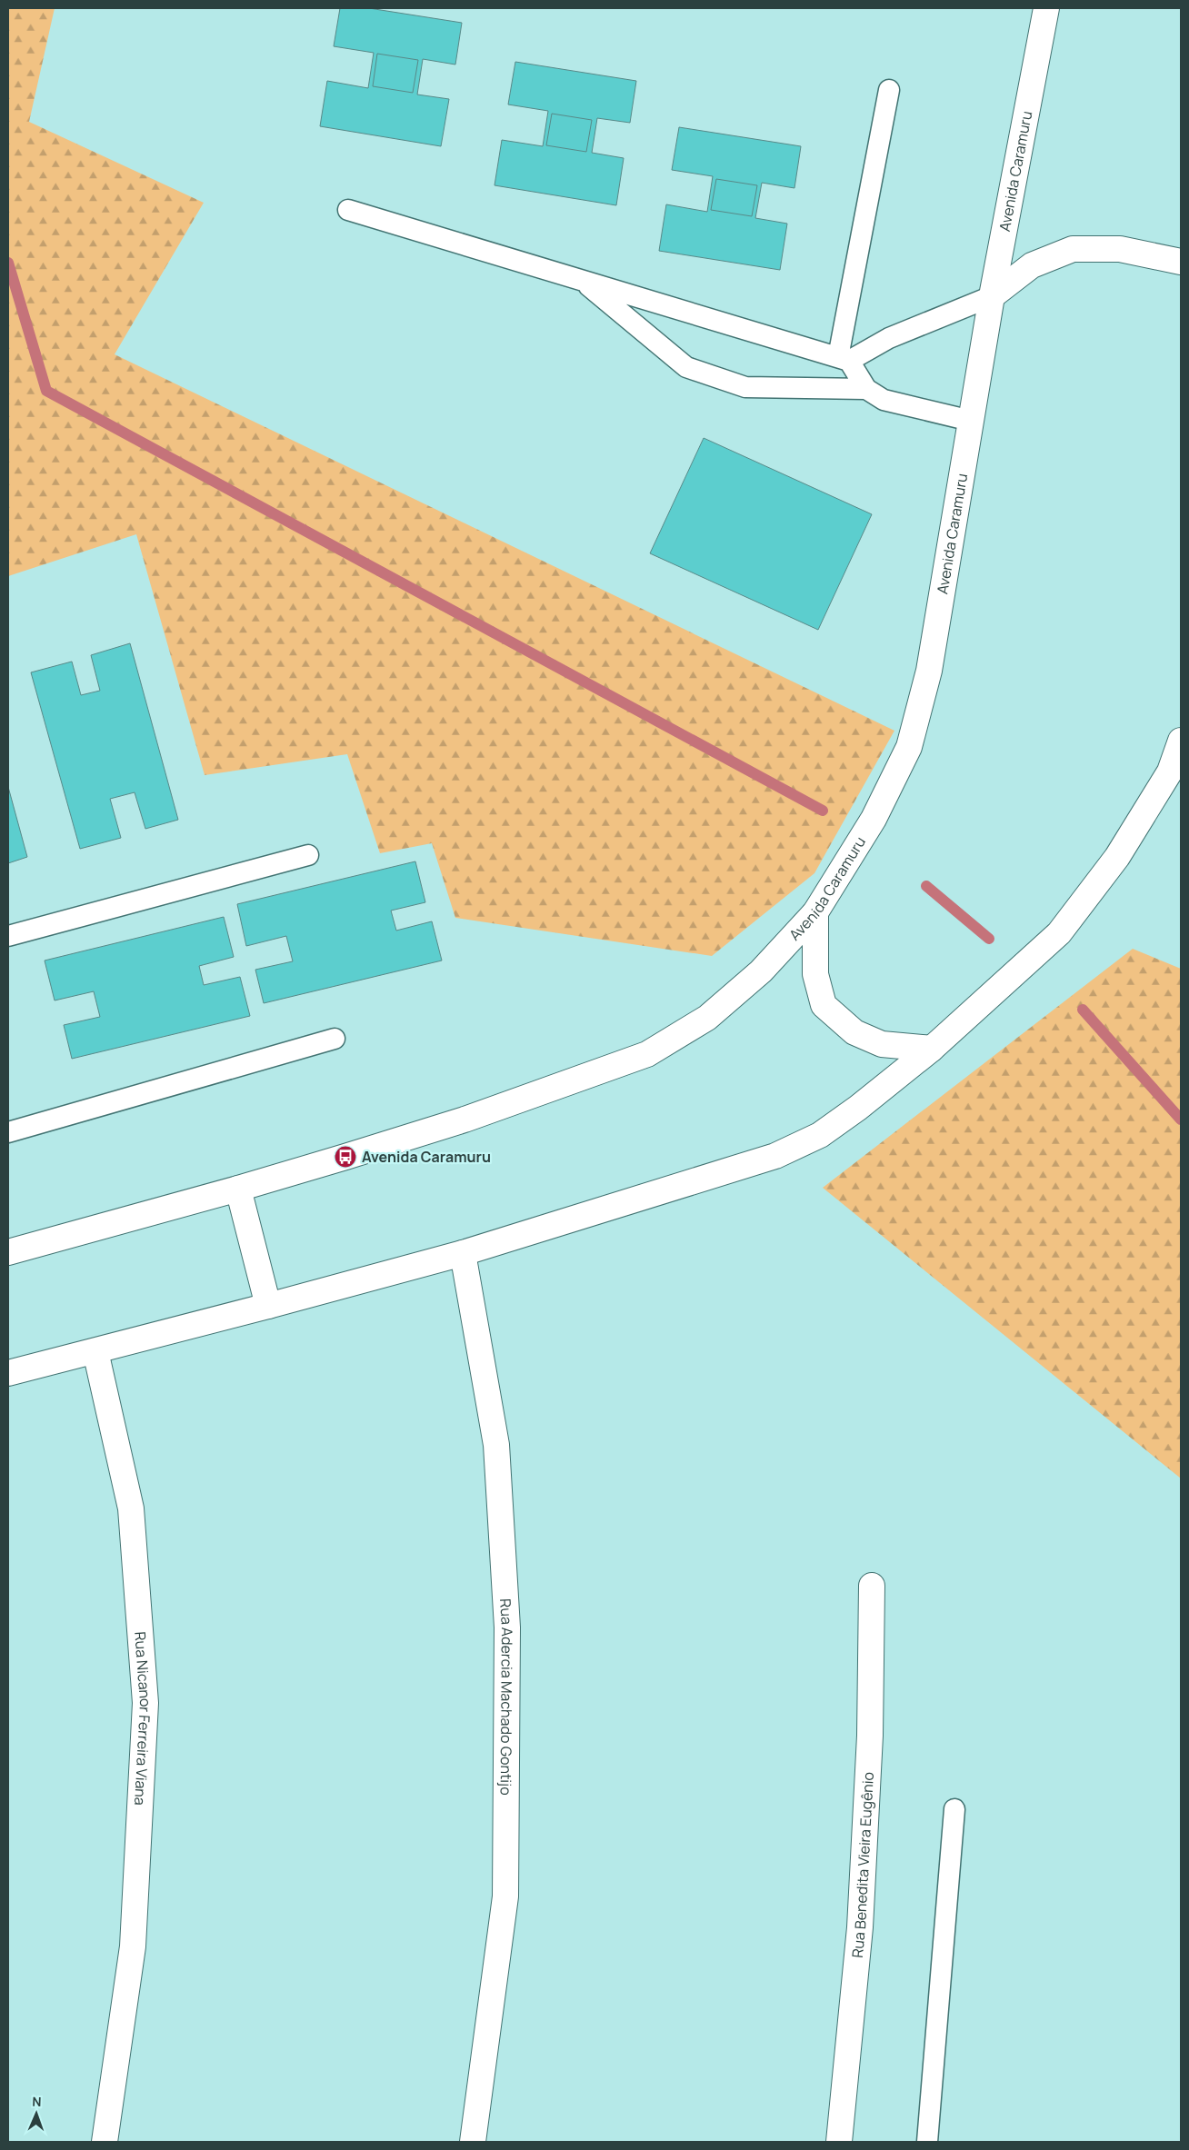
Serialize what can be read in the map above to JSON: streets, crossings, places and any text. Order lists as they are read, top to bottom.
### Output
{
  "streets": {
    "main road": [
      "Avenida Caramuru",
      "Rua Adercia Machado Gontijo",
      "Rua Nicanor Ferreira Viana",
      "Rua Benedita Vieira Eugênio"
    ]
  },
  "places": {
    "bus stop": ["Avenida Caramuru"]
  },
  "north": "top"
}
